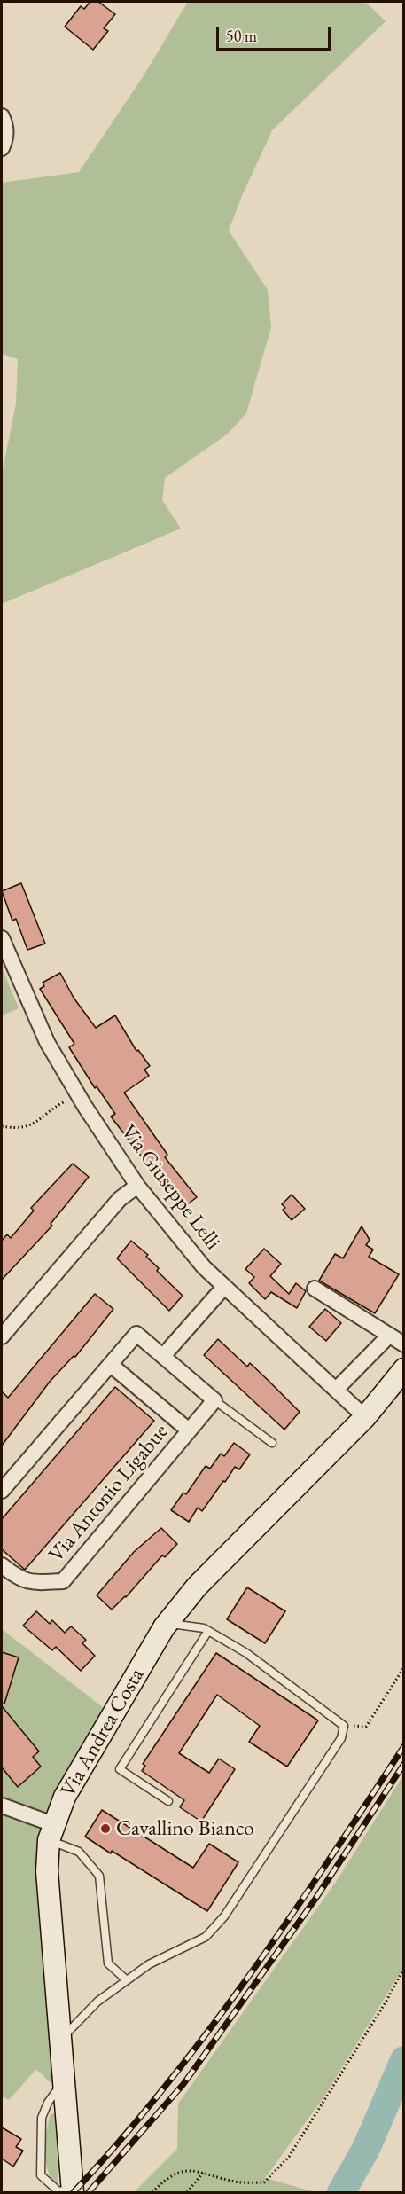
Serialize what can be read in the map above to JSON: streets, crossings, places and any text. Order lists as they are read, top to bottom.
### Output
{
  "streets": {
    "main road": ["Via Andrea Costa"],
    "street": ["Via Giuseppe Lelli", "Via Antonio Ligabue"]
  },
  "crossings": [
    ["Via Giuseppe Lelli", "Via Andrea Costa"]
  ],
  "places": ["Cavallino Bianco"],
  "scale_bar": "50 m"
}
